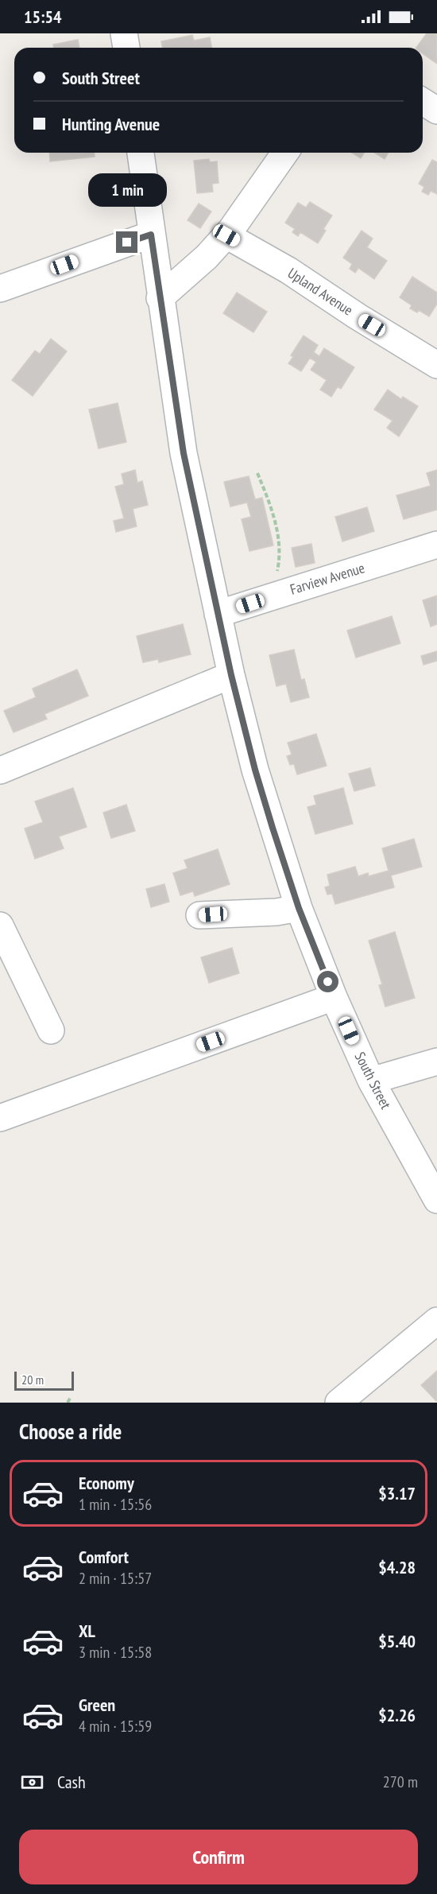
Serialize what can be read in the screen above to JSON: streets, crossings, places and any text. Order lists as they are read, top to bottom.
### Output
{
  "streets": {
    "street": ["Upland Avenue", "Farview Avenue", "South Street"]
  },
  "crossings": [
    ["Farview Avenue", "South Street"]
  ],
  "scale_bar": "20 m",
  "page": {
    "status": "15:54",
    "banner": ["South Street", "Hunting Avenue"],
    "bubble": "1 min",
    "scale": "20 m",
    "heading": "Choose a ride",
    "list": [
      {
        "name": "Economy",
        "note": "1 min · 15:56",
        "value": "$3.17"
      },
      {
        "name": "Comfort",
        "note": "2 min · 15:57",
        "value": "$4.28"
      },
      {
        "name": "XL",
        "note": "3 min · 15:58",
        "value": "$5.40"
      },
      {
        "name": "Green",
        "note": "4 min · 15:59",
        "value": "$2.26"
      }
    ],
    "pay": ["Cash", "270 m"],
    "buttons": "Confirm"
  }
}
